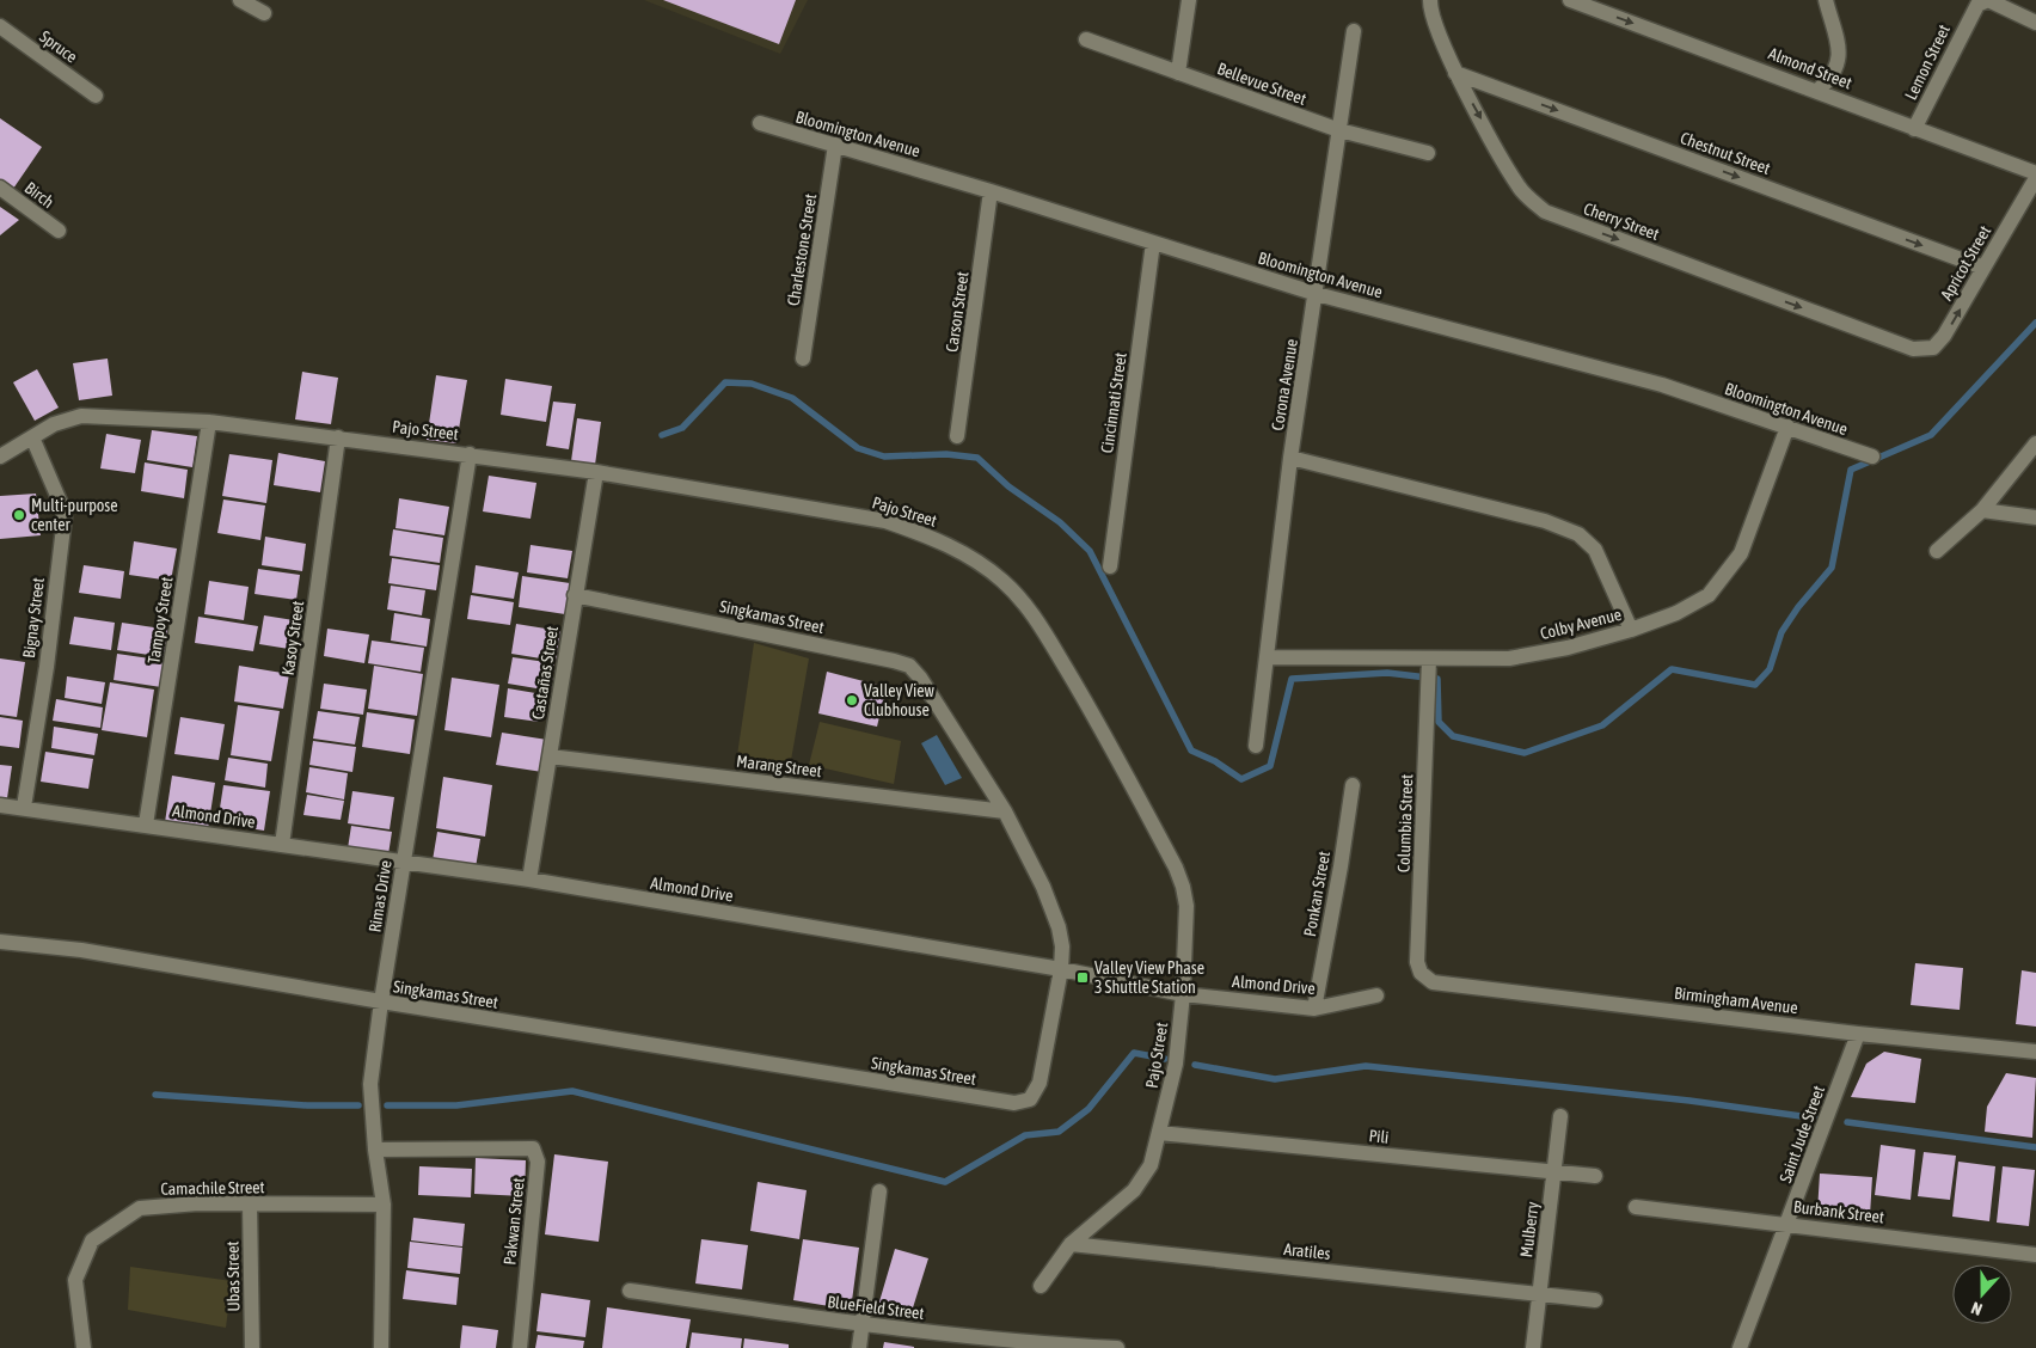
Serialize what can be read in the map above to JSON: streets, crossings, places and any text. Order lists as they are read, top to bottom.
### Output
{
  "streets": {
    "street": [
      "Spruce",
      "Lemon Street",
      "Almond Street",
      "Bellevue Street",
      "Bloomington Avenue",
      "Chestnut Street",
      "Birch",
      "Cherry Street",
      "Charlestone Street",
      "Apricot Street",
      "Carson Street",
      "Corona Avenue",
      "Cincinnati Street",
      "Pajo Street",
      "Singkamas Street",
      "Bignay Street",
      "Tampoy Street",
      "Colby Avenue",
      "Kasoy Street",
      "Castañas Street",
      "Marang Street",
      "Almond Drive",
      "Columbia Street",
      "Ponkan Street",
      "Rimas Drive",
      "Birmingham Avenue",
      "Saint Jude Street",
      "Pili",
      "Camachile Street",
      "Burbank Street",
      "Pakwan Street",
      "Mulberry",
      "Aratiles",
      "Ubas Street",
      "BlueField Street"
    ]
  },
  "crossings": [
    ["Lemon Street", "Almond Street"],
    ["Bellevue Street", "Corona Avenue"],
    ["Bloomington Avenue", "Charlestone Street"],
    ["Bloomington Avenue", "Carson Street"],
    ["Bloomington Avenue", "Corona Avenue"],
    ["Bloomington Avenue", "Cincinnati Street"],
    ["Bloomington Avenue", "Colby Avenue"],
    ["Chestnut Street", "Cherry Street"],
    ["Chestnut Street", "Apricot Street"],
    ["Cherry Street", "Apricot Street"],
    ["Corona Avenue", "Colby Avenue"],
    ["Pajo Street", "Bignay Street"],
    ["Pajo Street", "Tampoy Street"],
    ["Pajo Street", "Kasoy Street"],
    ["Pajo Street", "Castañas Street"],
    ["Pajo Street", "Almond Drive"],
    ["Pajo Street", "Rimas Drive"],
    ["Pajo Street", "Pili"],
    ["Pajo Street", "Aratiles"],
    ["Singkamas Street", "Castañas Street"],
    ["Singkamas Street", "Marang Street"],
    ["Singkamas Street", "Almond Drive"],
    ["Singkamas Street", "Rimas Drive"],
    ["Bignay Street", "Almond Drive"],
    ["Tampoy Street", "Almond Drive"],
    ["Colby Avenue", "Columbia Street"],
    ["Kasoy Street", "Almond Drive"],
    ["Castañas Street", "Marang Street"],
    ["Castañas Street", "Almond Drive"],
    ["Almond Drive", "Ponkan Street"],
    ["Almond Drive", "Rimas Drive"],
    ["Columbia Street", "Birmingham Avenue"],
    ["Rimas Drive", "Camachile Street"],
    ["Rimas Drive", "Pakwan Street"],
    ["Birmingham Avenue", "Saint Jude Street"],
    ["Saint Jude Street", "Burbank Street"],
    ["Pili", "Mulberry"],
    ["Camachile Street", "Ubas Street"],
    ["Mulberry", "Aratiles"]
  ],
  "one_way": [
    "Almond Street",
    "Chestnut Street",
    "Cherry Street",
    "Apricot Street"
  ],
  "places": {
    "other": ["Multi-purpose center", "Valley View Clubhouse"],
    "transit": ["Valley View Phase 3 Shuttle Station"]
  },
  "north": "bottom"
}
